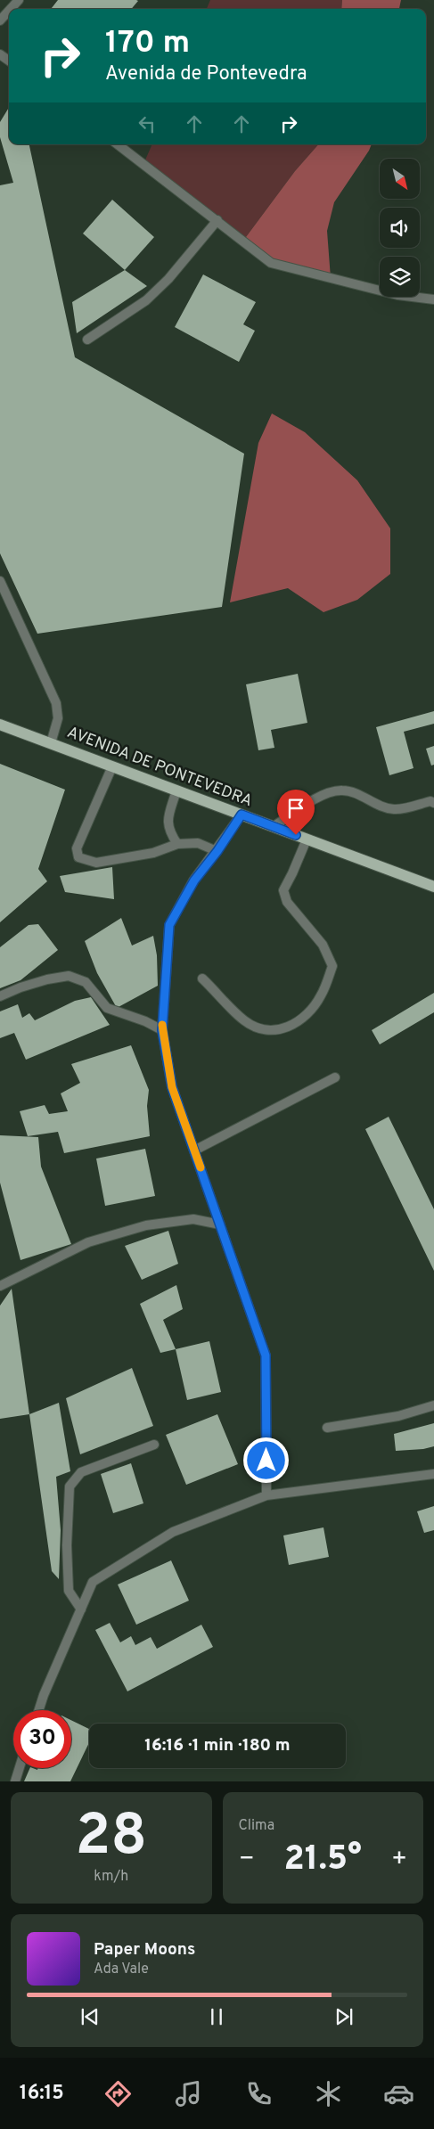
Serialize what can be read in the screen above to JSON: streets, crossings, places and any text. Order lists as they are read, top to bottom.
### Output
{
  "streets": {
    "main road": ["AVENIDA DE PONTEVEDRA"]
  },
  "north": "bottom right",
  "page": {
    "turn": ["170 m", "Avenida de Pontevedra"],
    "limit": "30",
    "trip": "16:16 · 1 min · 180 m",
    "tile": [
      ["28", "km/h"],
      "Clima"
    ],
    "heat": ["−", "21.5°", "+"],
    "song": ["Paper Moons", "Ada Vale"],
    "tabs": "16:15"
  }
}
